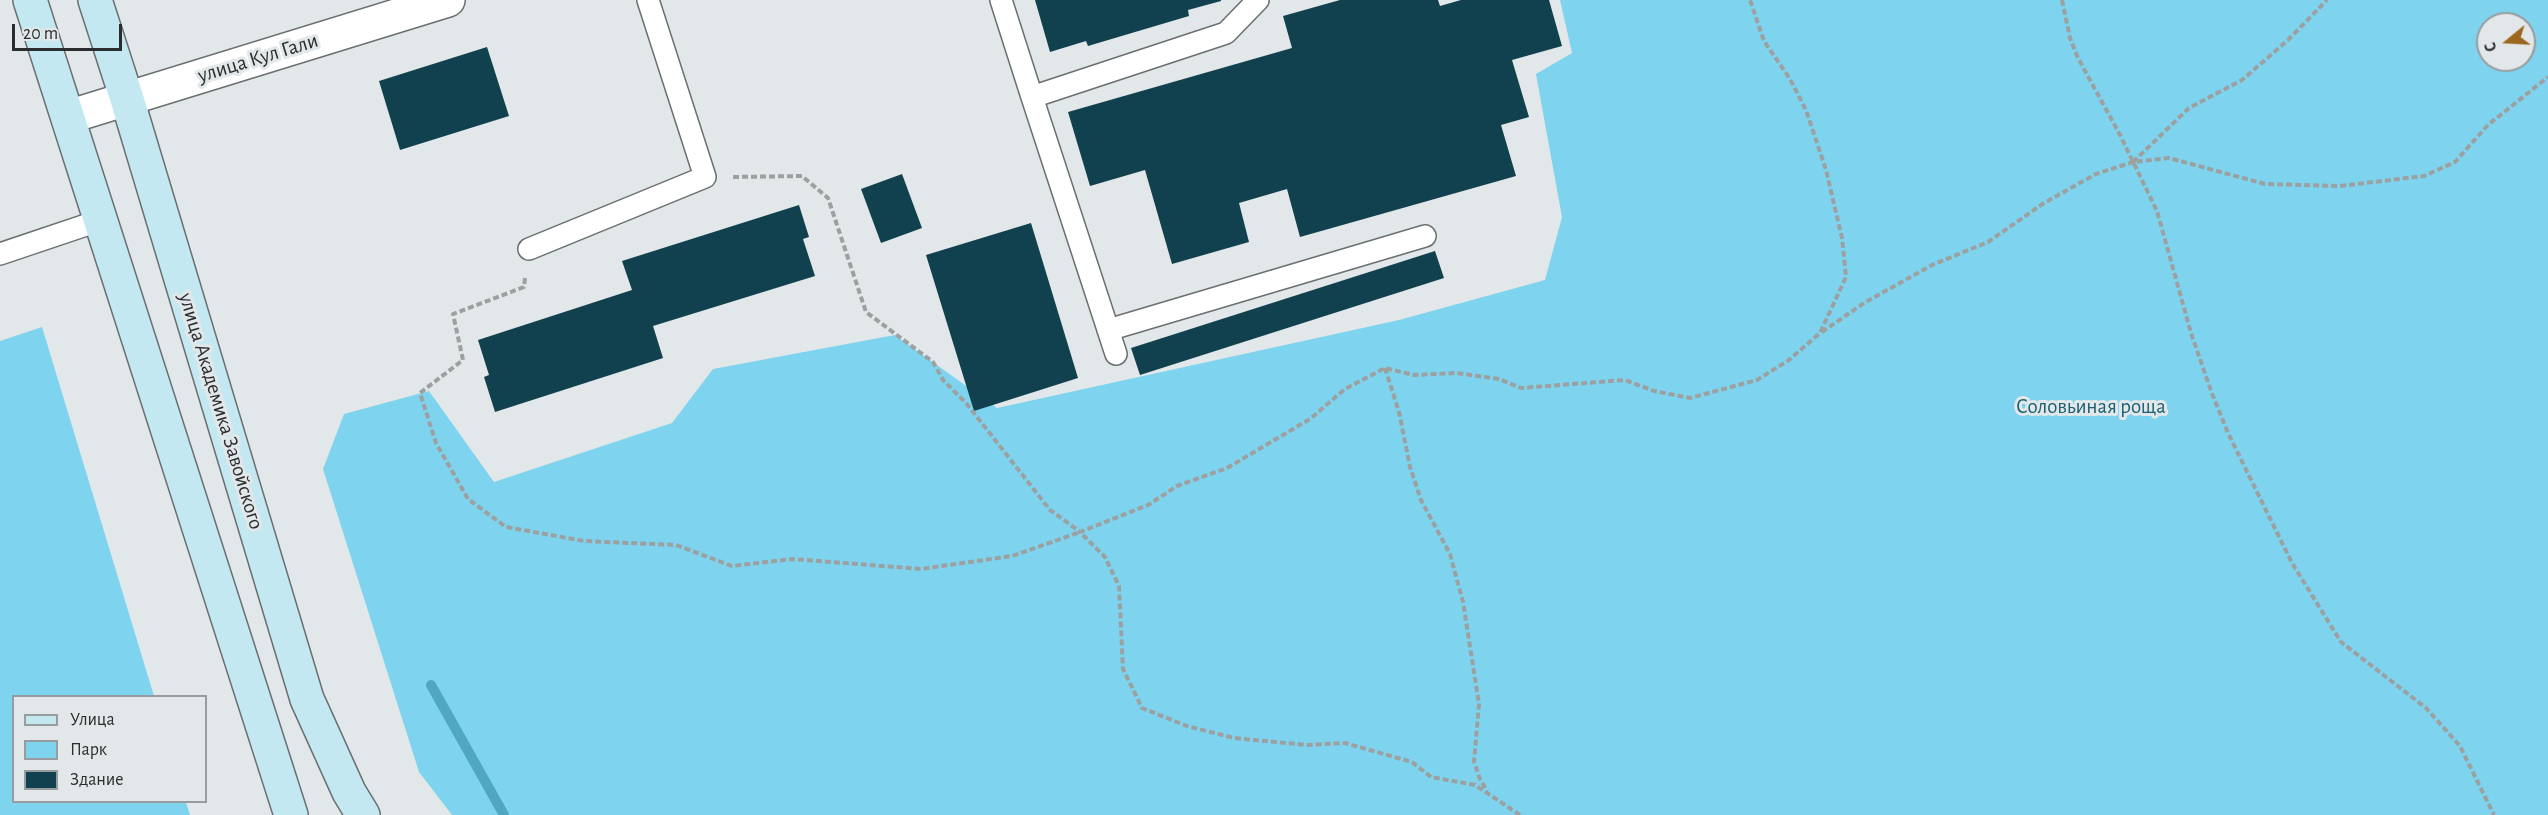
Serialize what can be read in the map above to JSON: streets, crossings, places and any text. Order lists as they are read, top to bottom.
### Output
{
  "streets": {
    "street": ["улица Кул Гали", "улица Академика Завойского"]
  },
  "crossings": [
    ["улица Кул Гали", "улица Академика Завойского"]
  ],
  "parks": ["Соловьиная роща"],
  "legend": ["Улица", "Парк", "Здание"],
  "scale_bar": "20 m",
  "north": "left"
}
